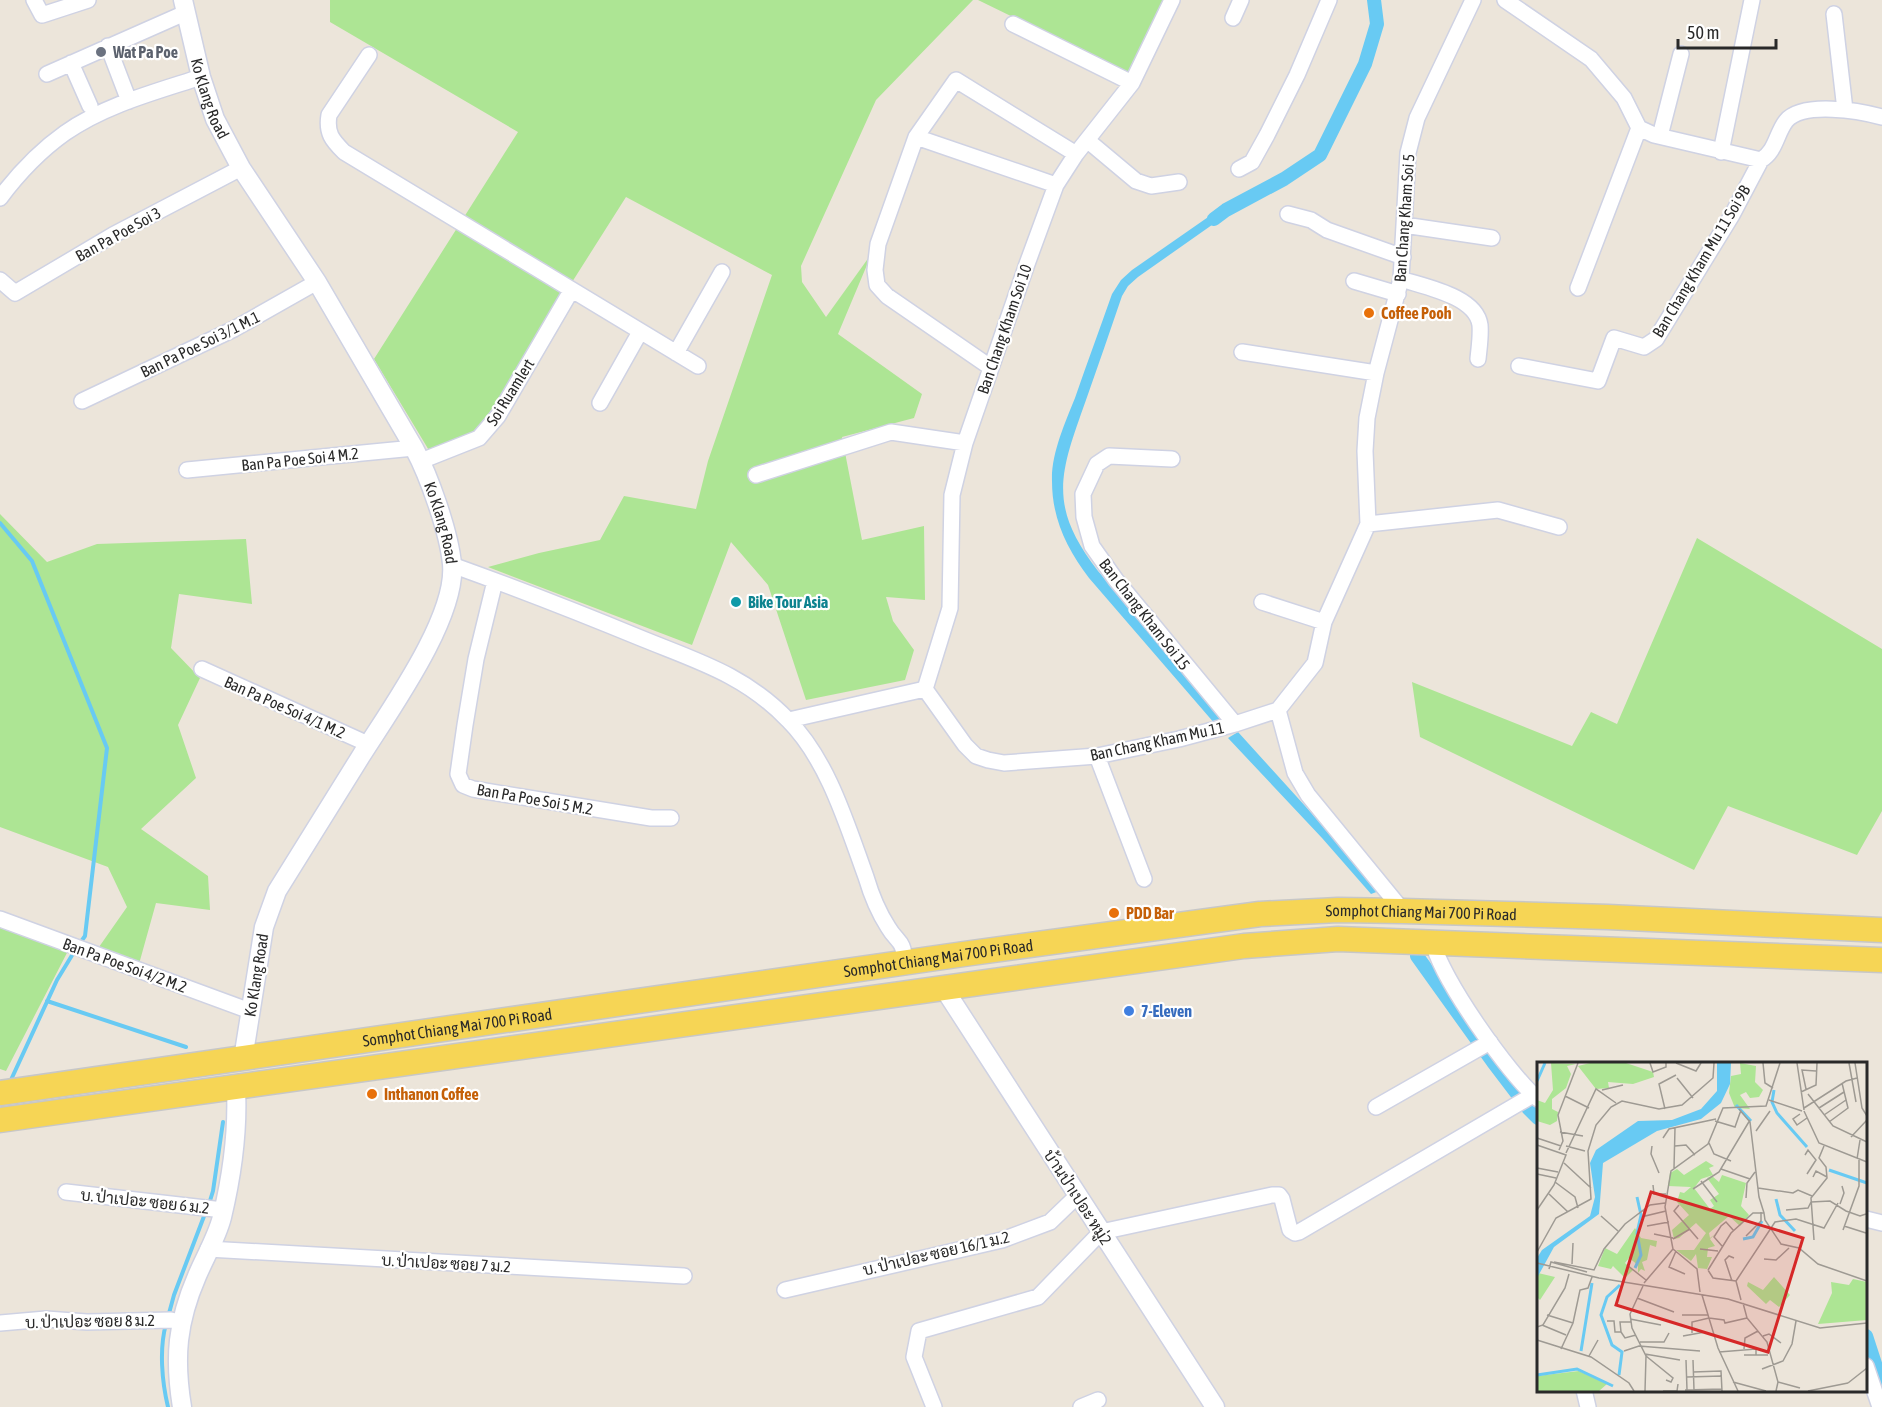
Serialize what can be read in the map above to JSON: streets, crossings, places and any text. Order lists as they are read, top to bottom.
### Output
{
  "streets": {
    "main road": ["Somphot Chiang Mai 700 Pi Road"],
    "street": [
      "Ko Klang Road",
      "Ban Chang Kham Soi 5",
      "Ban Pa Poe Soi 3",
      "Ban Chang Kham Mu 11 Soi 9B",
      "Ban Chang Kham Soi 10",
      "Ban Pa Poe Soi 3/1 M.1",
      "Soi Ruamlert",
      "Ban Pa Poe Soi 4 M.2",
      "Ban Chang Kham Soi 15",
      "Ban Pa Poe Soi 4/1 M.2",
      "Ban Chang Kham Mu 11",
      "Ban Pa Poe Soi 5 M.2",
      "Ban Pa Poe Soi 4/2 M.2",
      "บ้านป่าเปอะ หมู่2",
      "บ. ป่าเปอะ ซอย 6 ม.2",
      "บ. ป่าเปอะ ซอย 16/1 ม.2",
      "บ. ป่าเปอะ ซอย 7 ม.2",
      "บ. ป่าเปอะ ซอย 8 ม.2"
    ]
  },
  "crossings": [
    ["Ko Klang Road", "Ban Pa Poe Soi 3"],
    ["Ko Klang Road", "Ban Pa Poe Soi 3/1 M.1"],
    ["Ko Klang Road", "Soi Ruamlert"],
    ["Ko Klang Road", "Ban Pa Poe Soi 4 M.2"],
    ["Ko Klang Road", "Ban Pa Poe Soi 4/1 M.2"],
    ["Ko Klang Road", "Somphot Chiang Mai 700 Pi Road"],
    ["Ko Klang Road", "Ban Pa Poe Soi 4/2 M.2"],
    ["Ban Chang Kham Soi 5", "Ban Chang Kham Mu 11"],
    ["Ban Chang Kham Soi 10", "Ban Chang Kham Mu 11"],
    ["Soi Ruamlert", "Ban Pa Poe Soi 4 M.2"],
    ["Ban Chang Kham Soi 15", "Ban Chang Kham Mu 11"],
    ["Somphot Chiang Mai 700 Pi Road", "บ้านป่าเปอะ หมู่2"],
    ["บ้านป่าเปอะ หมู่2", "บ. ป่าเปอะ ซอย 16/1 ม.2"]
  ],
  "places": [
    "Wat Pa Poe",
    "Coffee Pooh",
    "Bike Tour Asia",
    "PDD Bar",
    "7-Eleven",
    "Inthanon Coffee"
  ],
  "scale_bar": "50 m"
}
